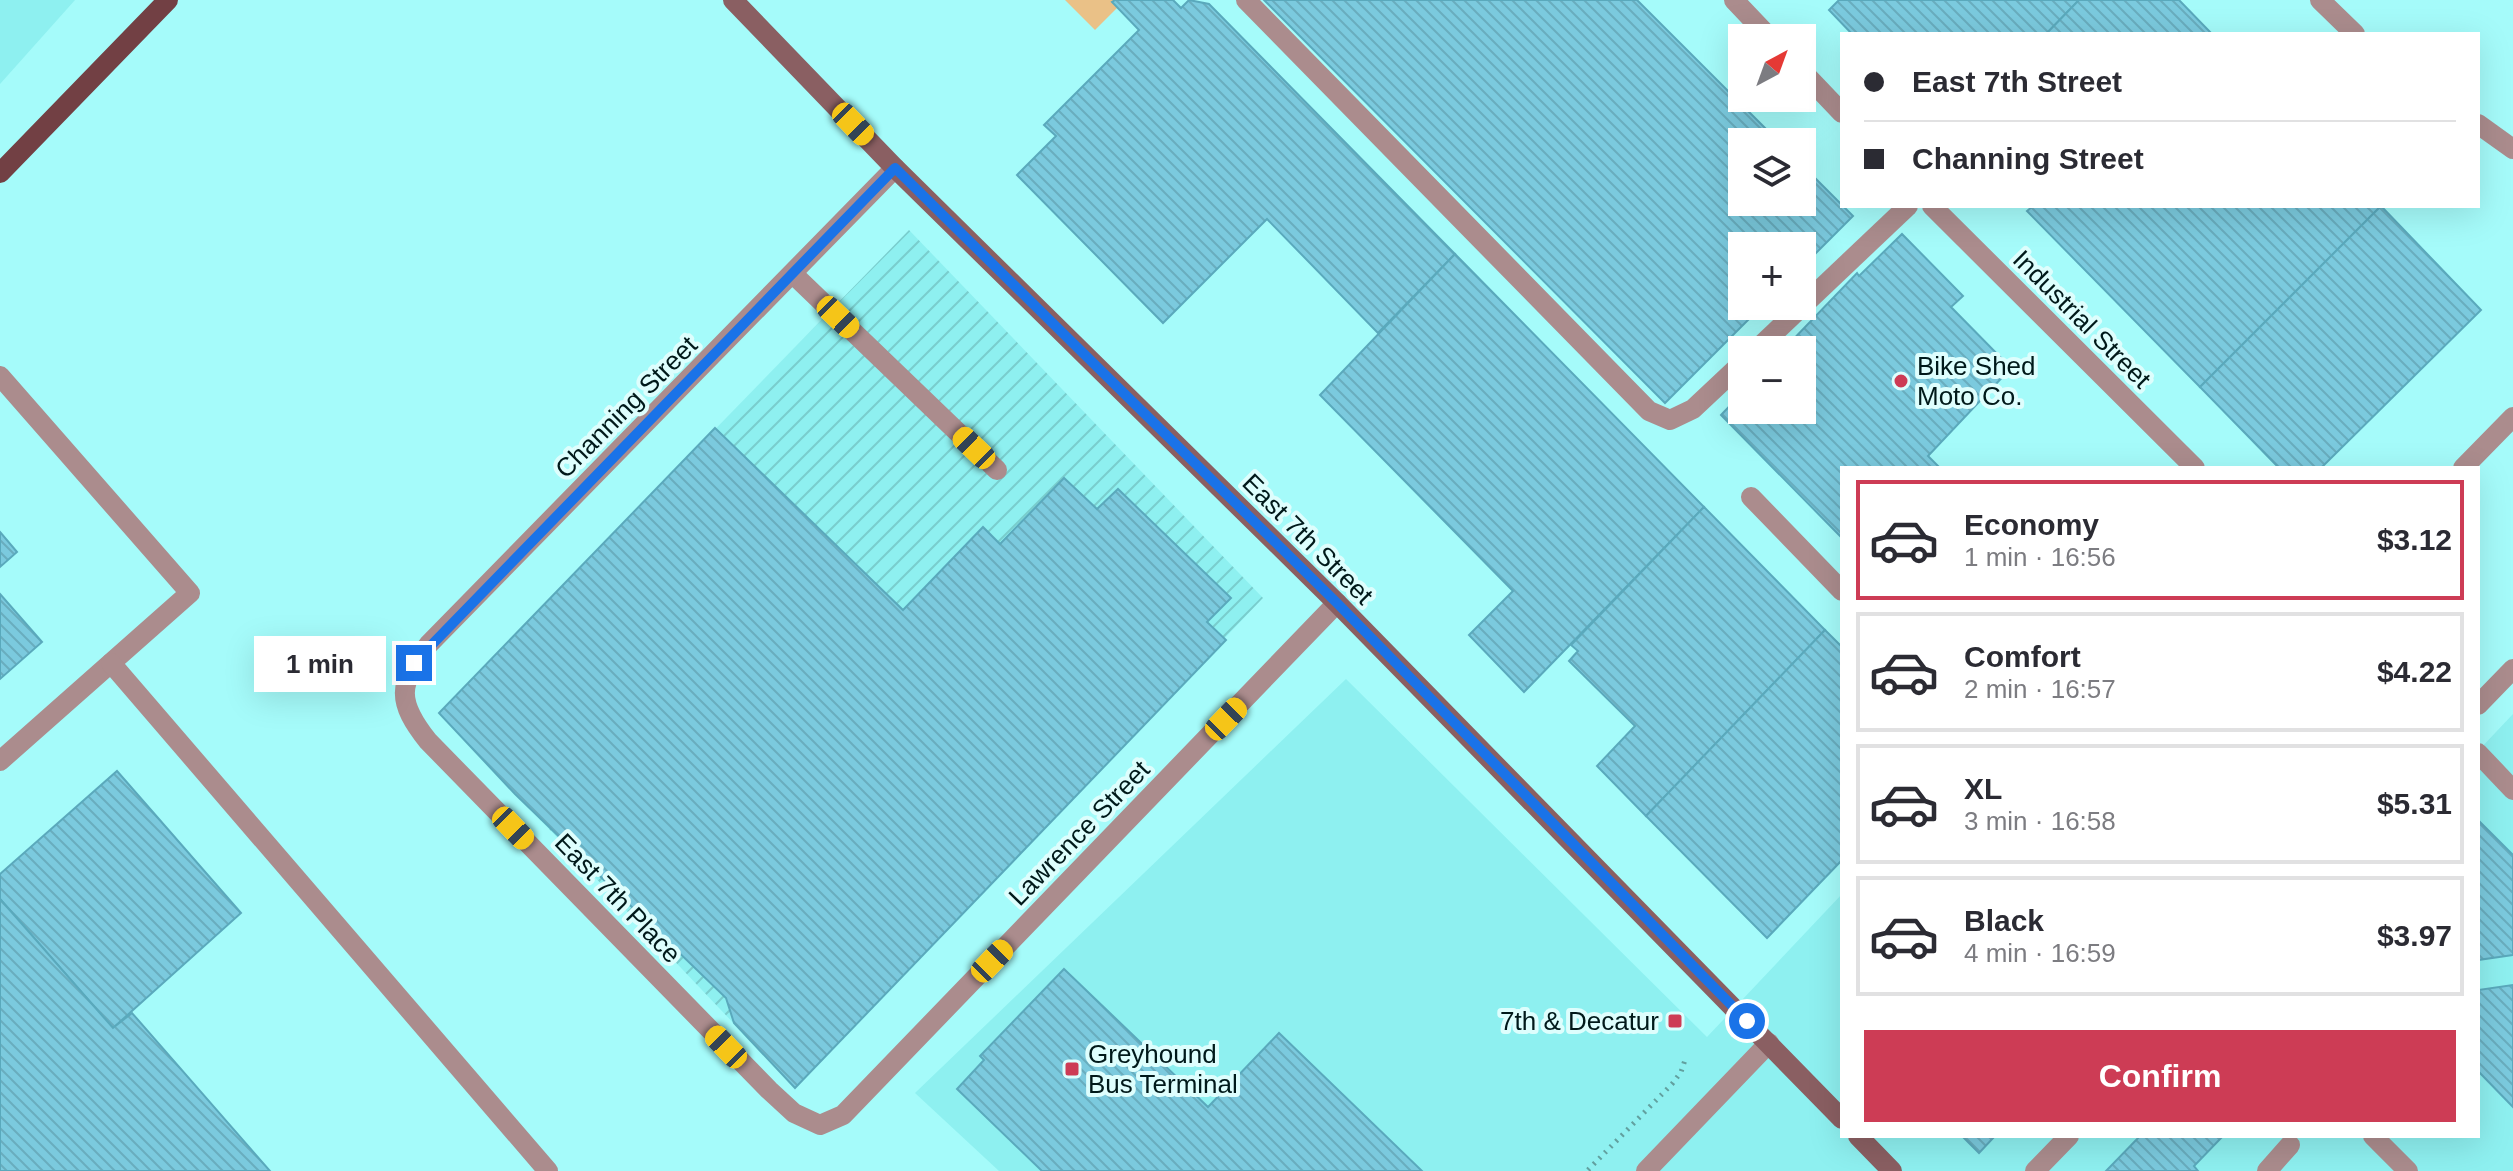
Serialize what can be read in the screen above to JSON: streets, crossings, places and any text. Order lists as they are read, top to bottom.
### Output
{
  "streets": {
    "main road": ["East 7th Street"],
    "street": [
      "Industrial Street",
      "Channing Street",
      "Lawrence Street",
      "East 7th Place"
    ]
  },
  "crossings": [
    ["Channing Street", "East 7th Street"],
    ["Channing Street", "East 7th Place"],
    ["East 7th Street", "Lawrence Street"],
    ["Lawrence Street", "East 7th Place"]
  ],
  "places": {
    "other": ["Bike Shed Moto Co."],
    "transit": ["7th & Decatur", "Greyhound Bus Terminal"]
  },
  "north": "top right",
  "page": {
    "map_buttons": ["+", "−"],
    "banner": ["East 7th Street", "Channing Street"],
    "list": [
      {
        "name": "Economy",
        "note": "1 min · 16:56",
        "value": "$3.12"
      },
      {
        "name": "Comfort",
        "note": "2 min · 16:57",
        "value": "$4.22"
      },
      {
        "name": "XL",
        "note": "3 min · 16:58",
        "value": "$5.31"
      },
      {
        "name": "Black",
        "note": "4 min · 16:59",
        "value": "$3.97"
      }
    ],
    "bubble": "1 min",
    "buttons": "Confirm"
  }
}
